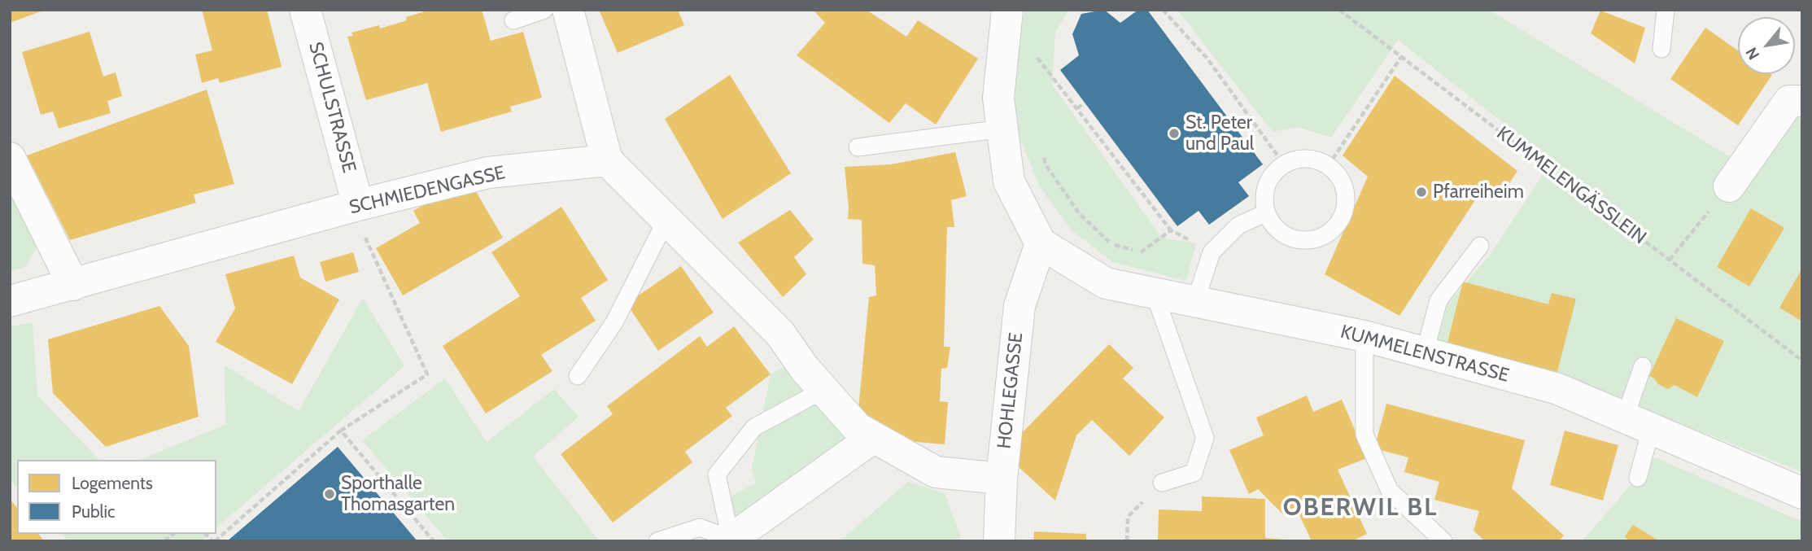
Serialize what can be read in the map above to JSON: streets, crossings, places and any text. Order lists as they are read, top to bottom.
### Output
{
  "streets": {
    "street": [
      "SCHULSTRASSE",
      "SCHMIEDENGASSE",
      "KUMMELENSTRASSE",
      "HOHLEGASSE"
    ],
    "path": ["KUMMELENGÄSSLEIN"]
  },
  "crossings": [
    ["SCHULSTRASSE", "SCHMIEDENGASSE"],
    ["KUMMELENSTRASSE", "HOHLEGASSE"]
  ],
  "districts": ["OBERWIL BL"],
  "places": ["St. Peter und Paul", "Pfarreiheim", "Sporthalle Thomasgarten"],
  "legend": ["Logements", "Public"],
  "north": "bottom left"
}
